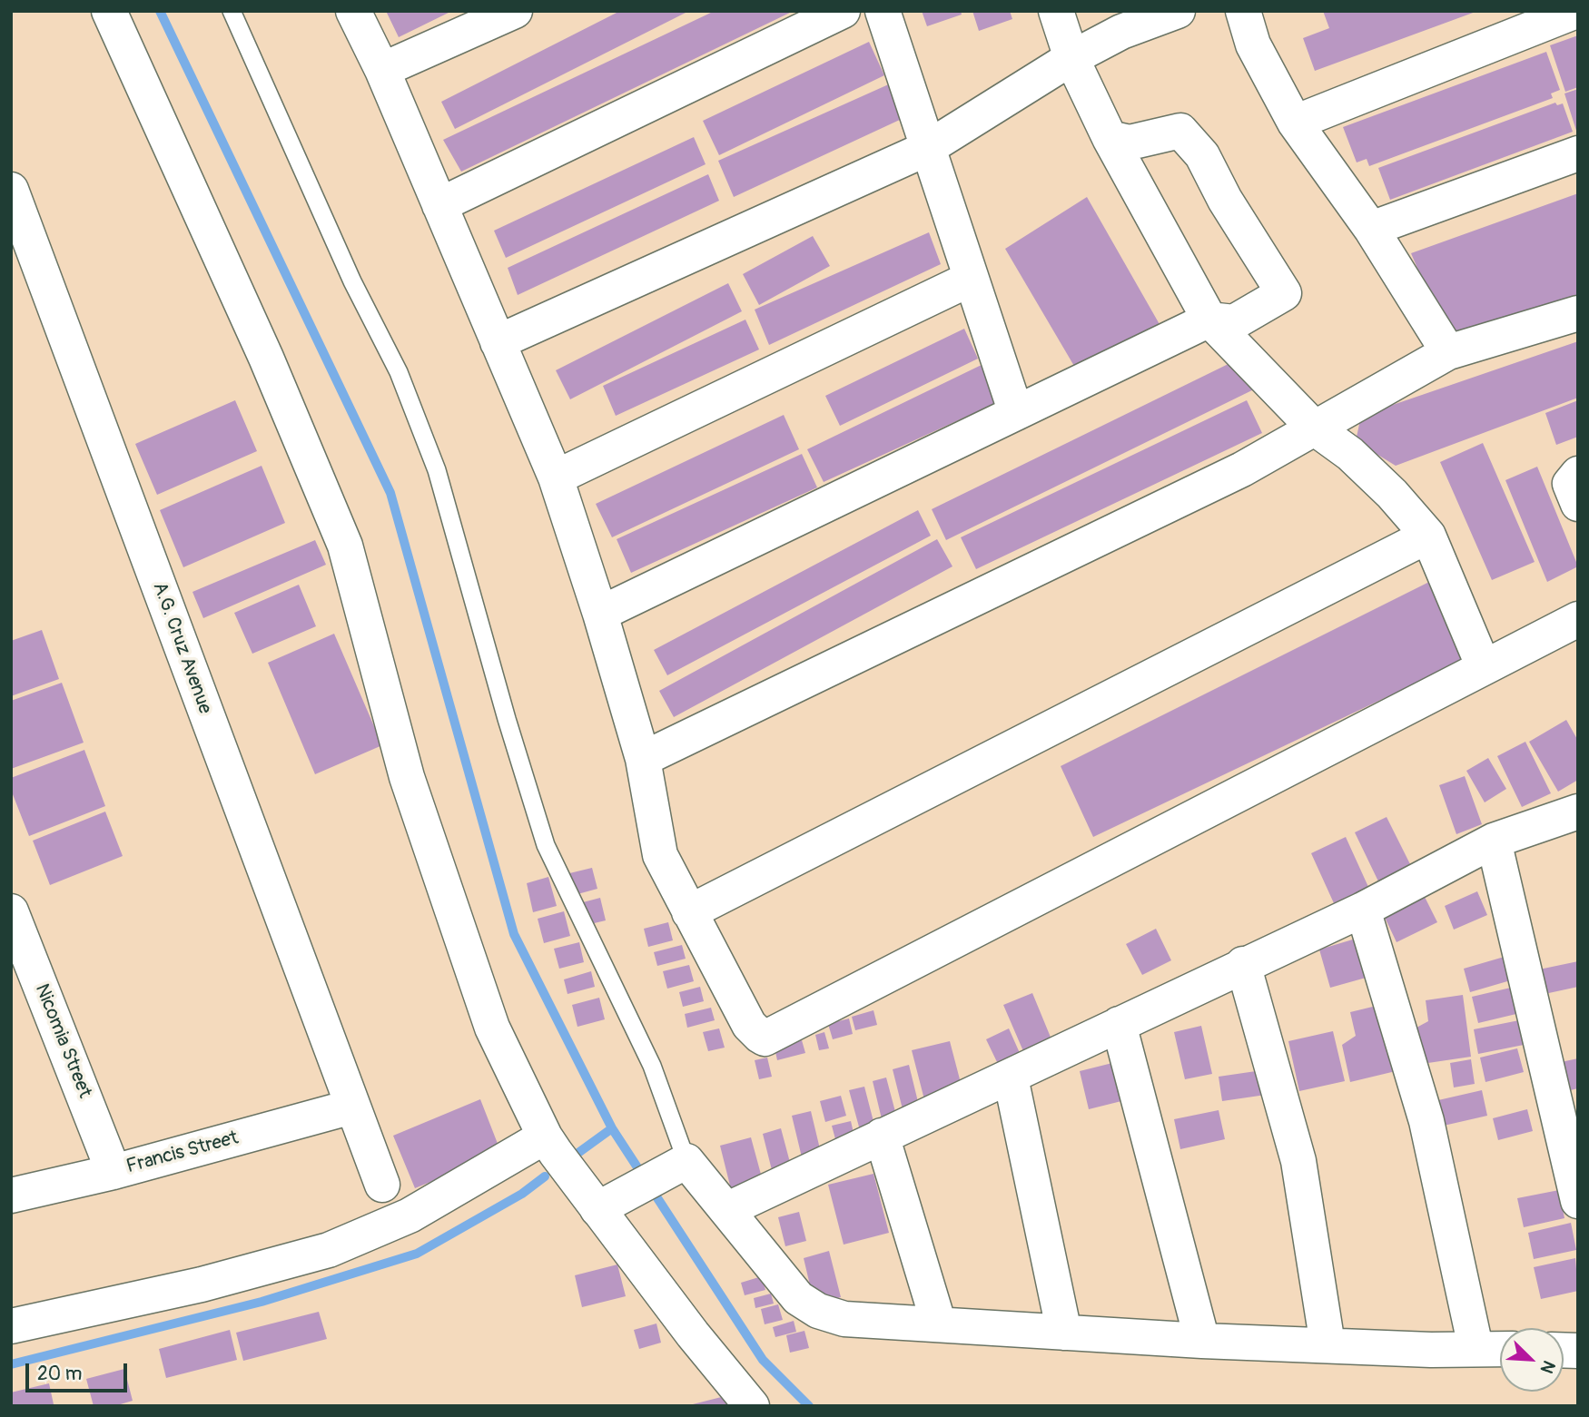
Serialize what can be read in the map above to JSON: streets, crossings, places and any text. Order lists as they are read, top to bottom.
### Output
{
  "streets": {
    "street": ["A.G. Cruz Avenue", "Nicomia Street", "Francis Street"]
  },
  "crossings": [
    ["A.G. Cruz Avenue", "Francis Street"],
    ["Nicomia Street", "Francis Street"]
  ],
  "scale_bar": "20 m",
  "north": "bottom right"
}
